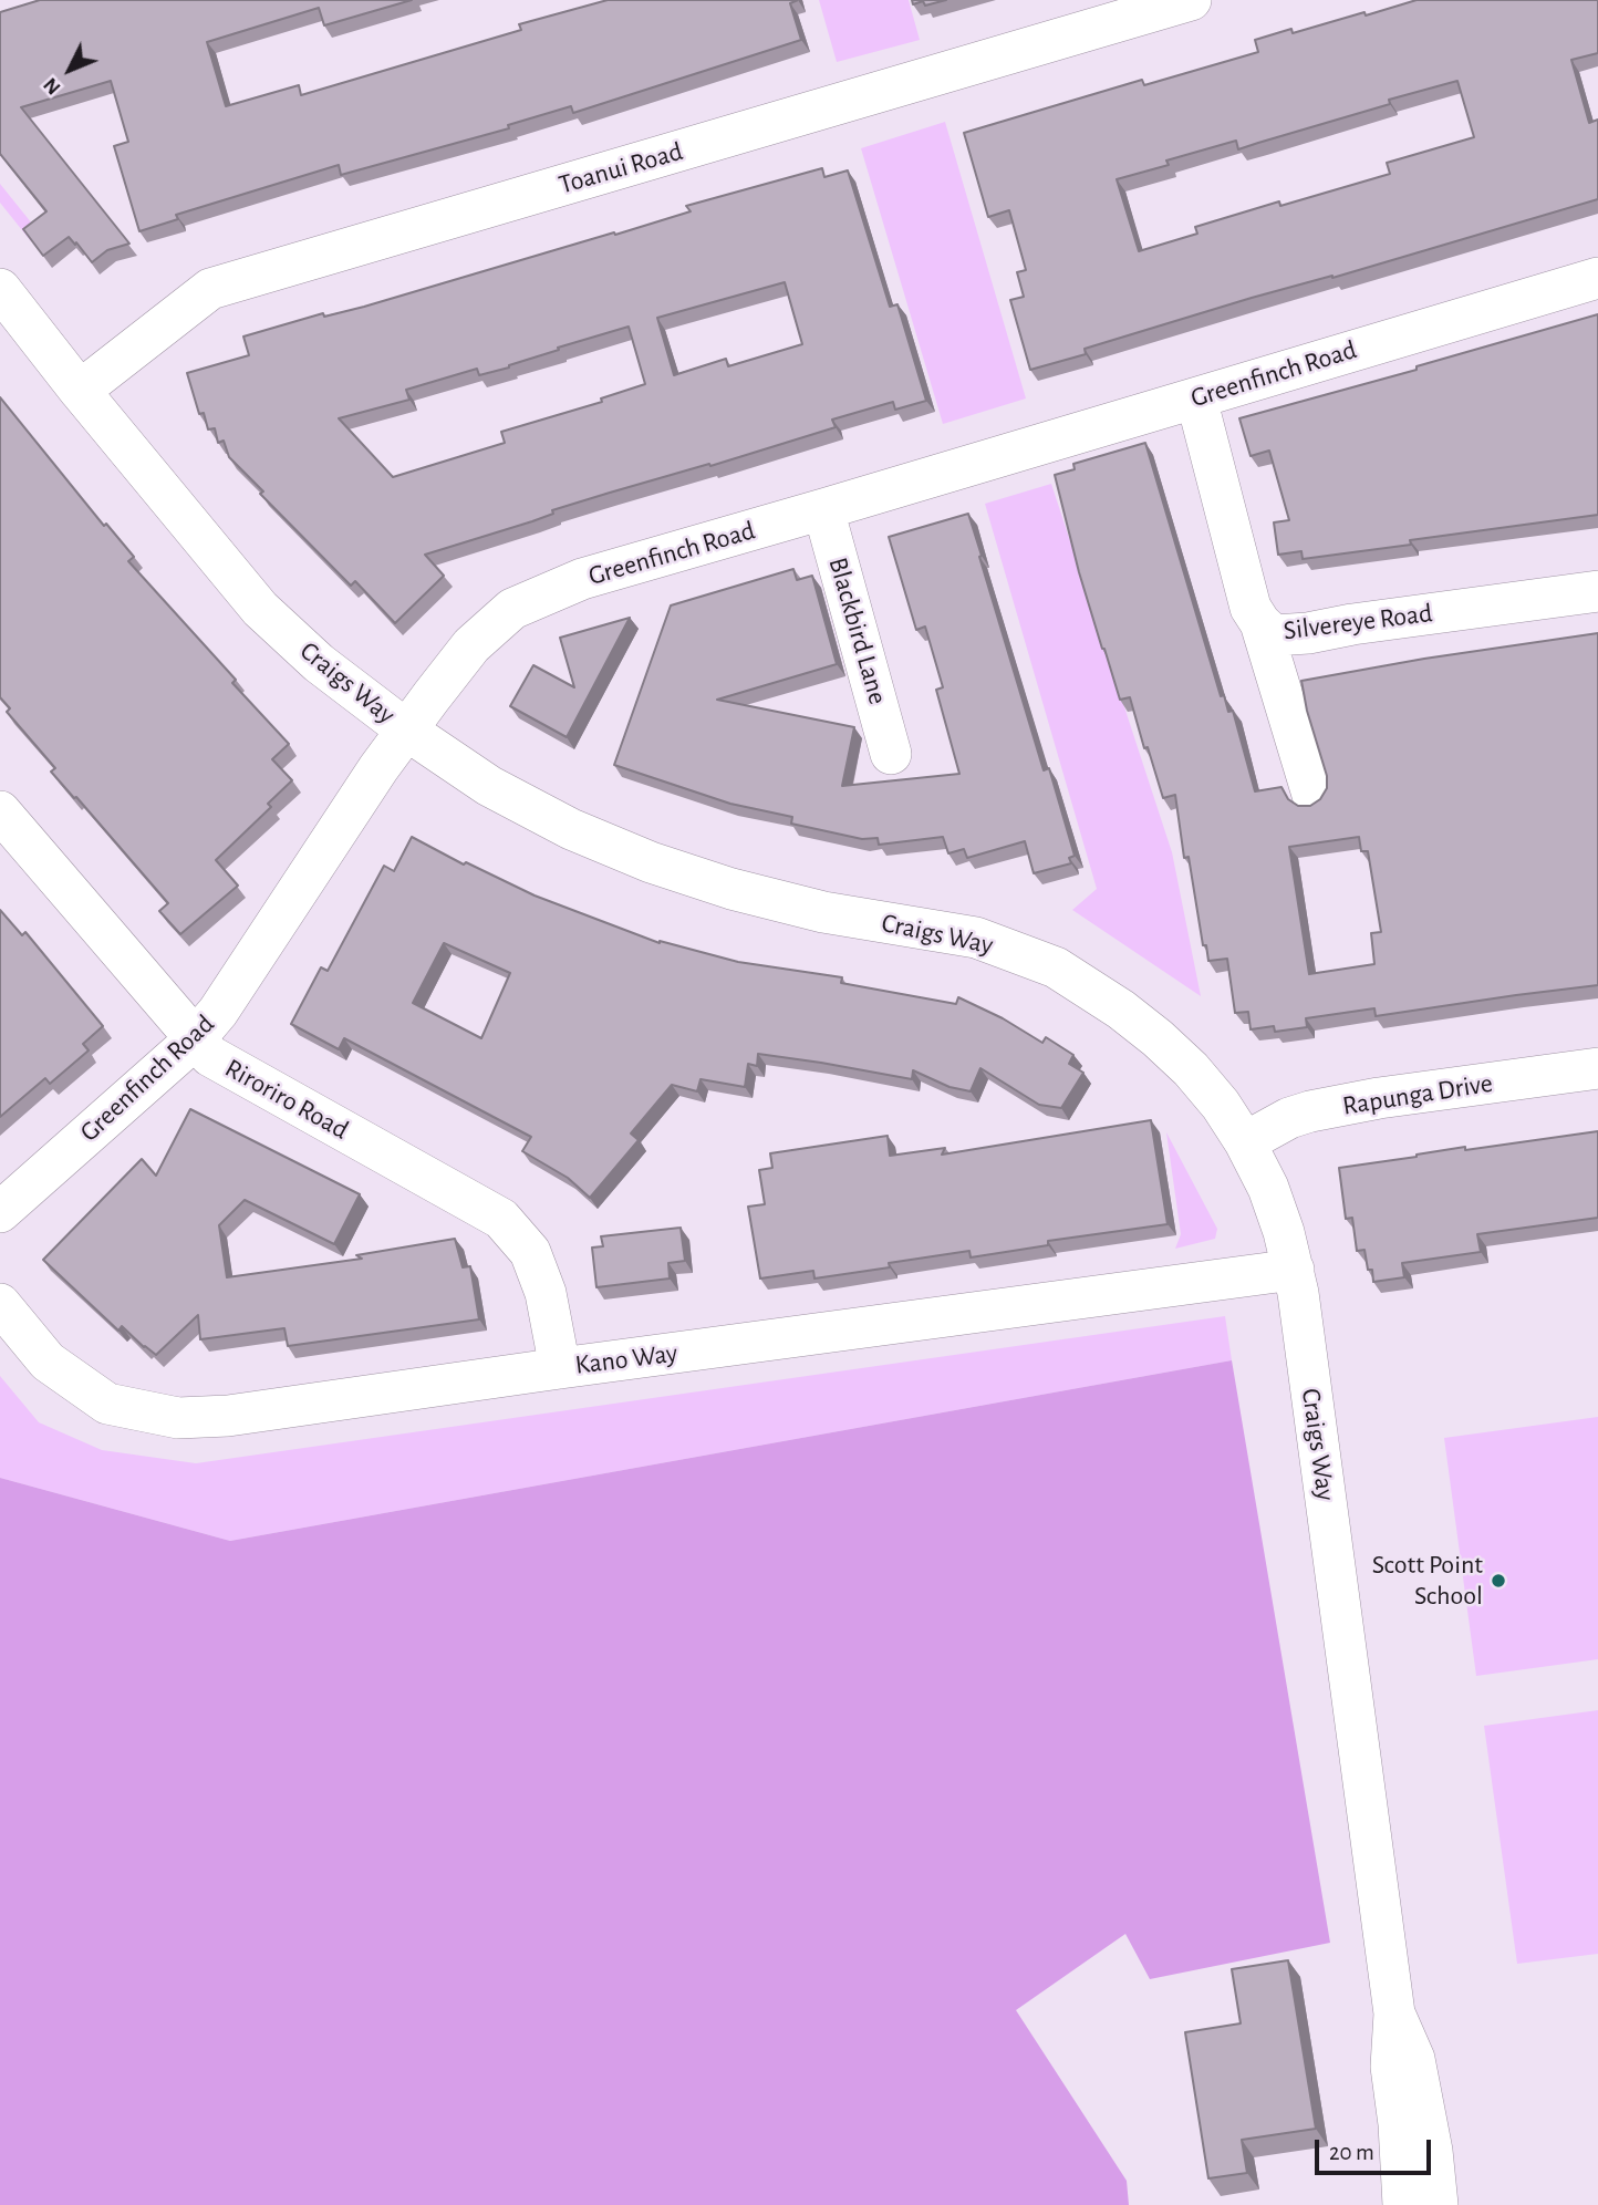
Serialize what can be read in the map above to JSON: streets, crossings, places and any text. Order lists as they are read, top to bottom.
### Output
{
  "streets": {
    "street": [
      "Toanui Road",
      "Greenfinch Road",
      "Silvereye Road",
      "Blackbird Lane",
      "Craigs Way",
      "Rapunga Drive",
      "Riroriro Road",
      "Kano Way"
    ]
  },
  "crossings": [
    ["Toanui Road", "Craigs Way"],
    ["Greenfinch Road", "Silvereye Road"],
    ["Greenfinch Road", "Blackbird Lane"],
    ["Greenfinch Road", "Craigs Way"],
    ["Greenfinch Road", "Riroriro Road"],
    ["Craigs Way", "Rapunga Drive"],
    ["Craigs Way", "Kano Way"],
    ["Riroriro Road", "Kano Way"]
  ],
  "places": ["Scott Point School"],
  "scale_bar": "20 m",
  "north": "bottom left"
}
